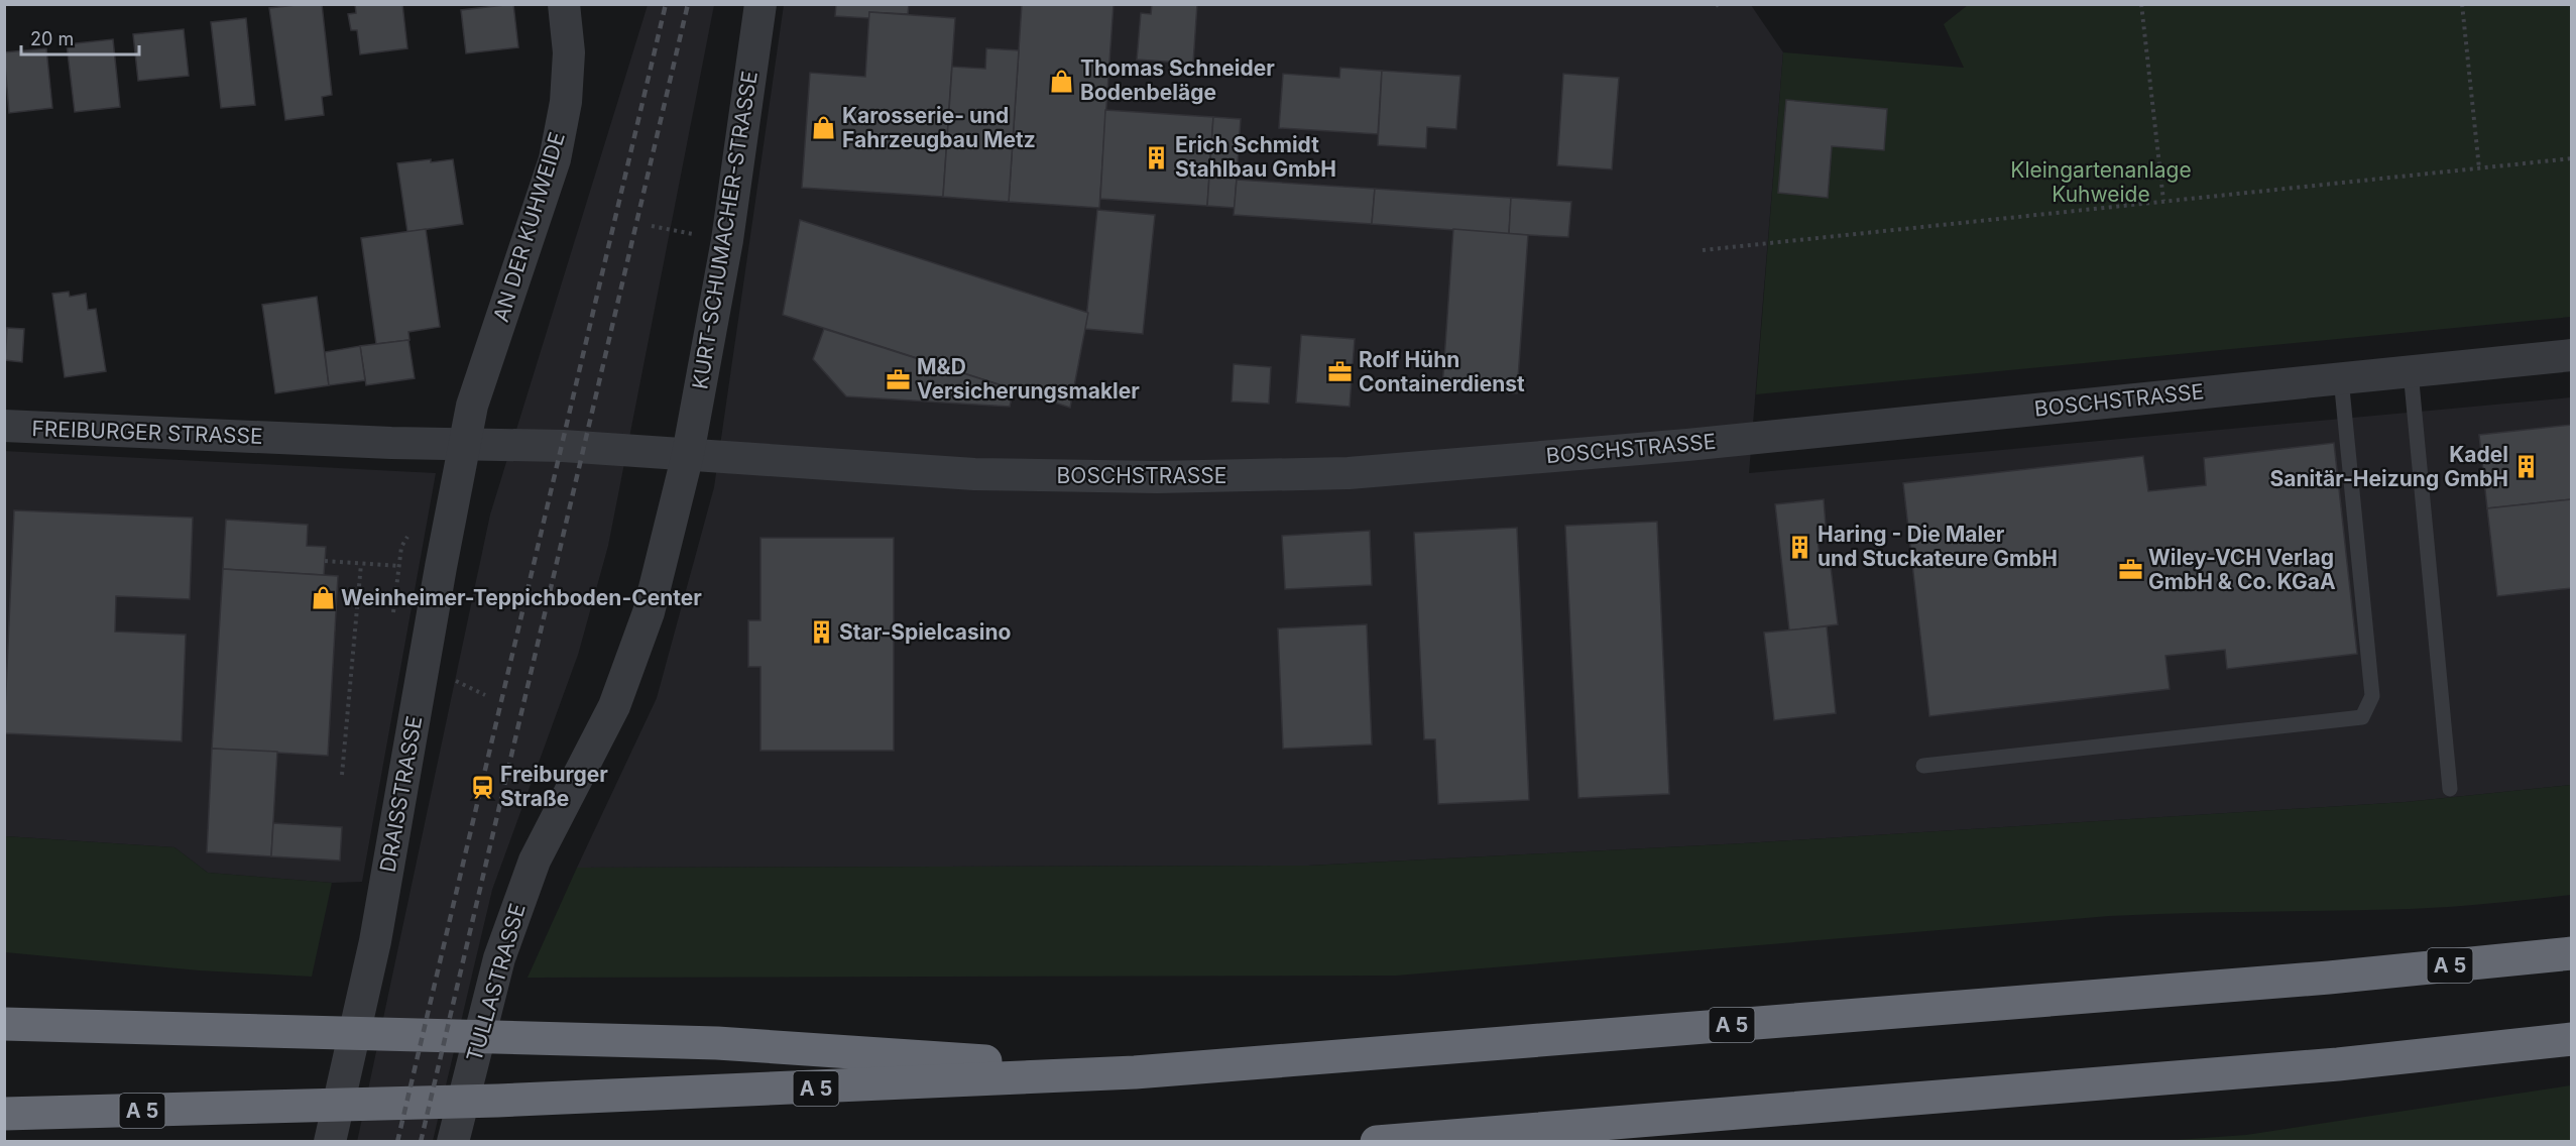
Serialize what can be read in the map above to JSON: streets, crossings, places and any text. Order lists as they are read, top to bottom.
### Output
{
  "streets": {
    "highway": ["A 5"],
    "street": [
      "AN DER KUHWEIDE",
      "KURT-SCHUMACHER-STRASSE",
      "BOSCHSTRASSE",
      "FREIBURGER STRASSE",
      "DRAISSTRASSE",
      "TULLASTRASSE"
    ]
  },
  "crossings": [
    ["AN DER KUHWEIDE", "FREIBURGER STRASSE"],
    ["AN DER KUHWEIDE", "DRAISSTRASSE"],
    ["KURT-SCHUMACHER-STRASSE", "BOSCHSTRASSE"],
    ["KURT-SCHUMACHER-STRASSE", "FREIBURGER STRASSE"],
    ["KURT-SCHUMACHER-STRASSE", "TULLASTRASSE"],
    ["BOSCHSTRASSE", "FREIBURGER STRASSE"],
    ["BOSCHSTRASSE", "TULLASTRASSE"],
    ["FREIBURGER STRASSE", "DRAISSTRASSE"],
    ["FREIBURGER STRASSE", "TULLASTRASSE"]
  ],
  "parks": ["Kleingartenanlage Kuhweide"],
  "places": {
    "shop": ["Thomas Schneider Bodenbeläge", "Karosserie- und Fahrzeugbau Metz", "Weinheimer-Teppichboden-Center"],
    "building": [
      "Erich Schmidt Stahlbau GmbH",
      "Kadel Sanitär-Heizung GmbH",
      "Haring - Die Maler und Stuckateure GmbH",
      "Star-Spielcasino"
    ],
    "office": ["Rolf Hühn Containerdienst", "M&D Versicherungsmakler", "Wiley-VCH Verlag GmbH & Co. KGaA"],
    "station": ["Freiburger Straße"]
  },
  "scale_bar": "20 m"
}
